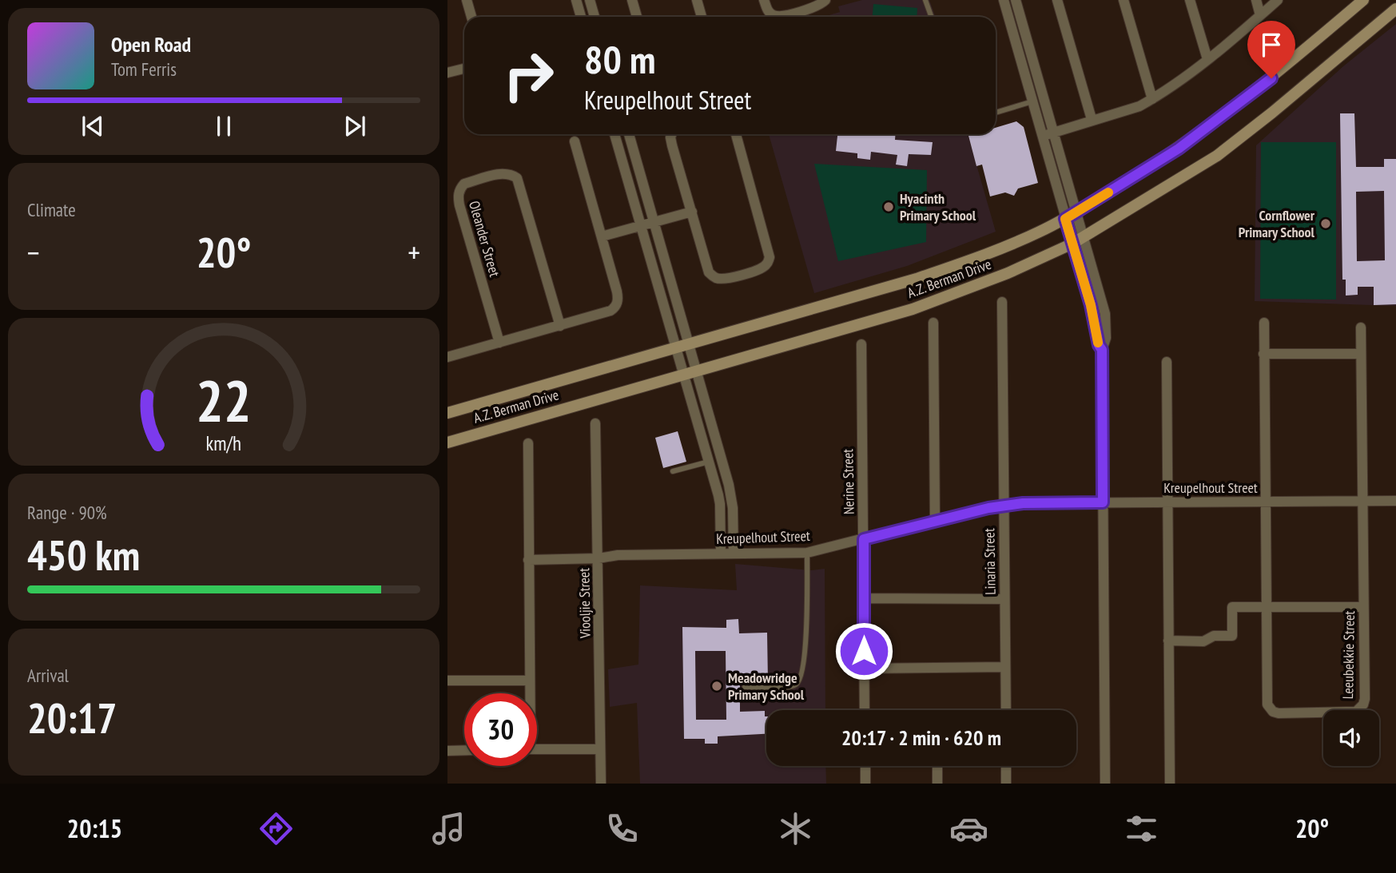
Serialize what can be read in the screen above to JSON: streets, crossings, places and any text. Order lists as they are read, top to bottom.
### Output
{
  "streets": {
    "main road": ["A.Z. Berman Drive"],
    "street": [
      "Oleander Street",
      "Nerine Street",
      "Kreupelhout Street",
      "Linaria Street",
      "Viooljie Street",
      "Leeubekkie Street"
    ]
  },
  "crossings": [
    ["Nerine Street", "Kreupelhout Street"],
    ["Kreupelhout Street", "Linaria Street"],
    ["Kreupelhout Street", "Viooljie Street"],
    ["Kreupelhout Street", "Leeubekkie Street"]
  ],
  "places": ["Hyacinth Primary School", "Cornflower Primary School", "Meadowridge Primary School"],
  "page": {
    "turn": ["80 m", "Kreupelhout Street"],
    "song": ["Open Road", "Tom Ferris"],
    "tile": [
      "Climate",
      ["Range · 90%", "450 km"],
      ["Arrival", "20:17"]
    ],
    "heat": ["−", "20°", "+"],
    "limit": "30",
    "trip": "20:17 · 2 min · 620 m",
    "tabs": ["20:15", "20°"],
    "gauge": ["22", "km/h"]
  }
}
